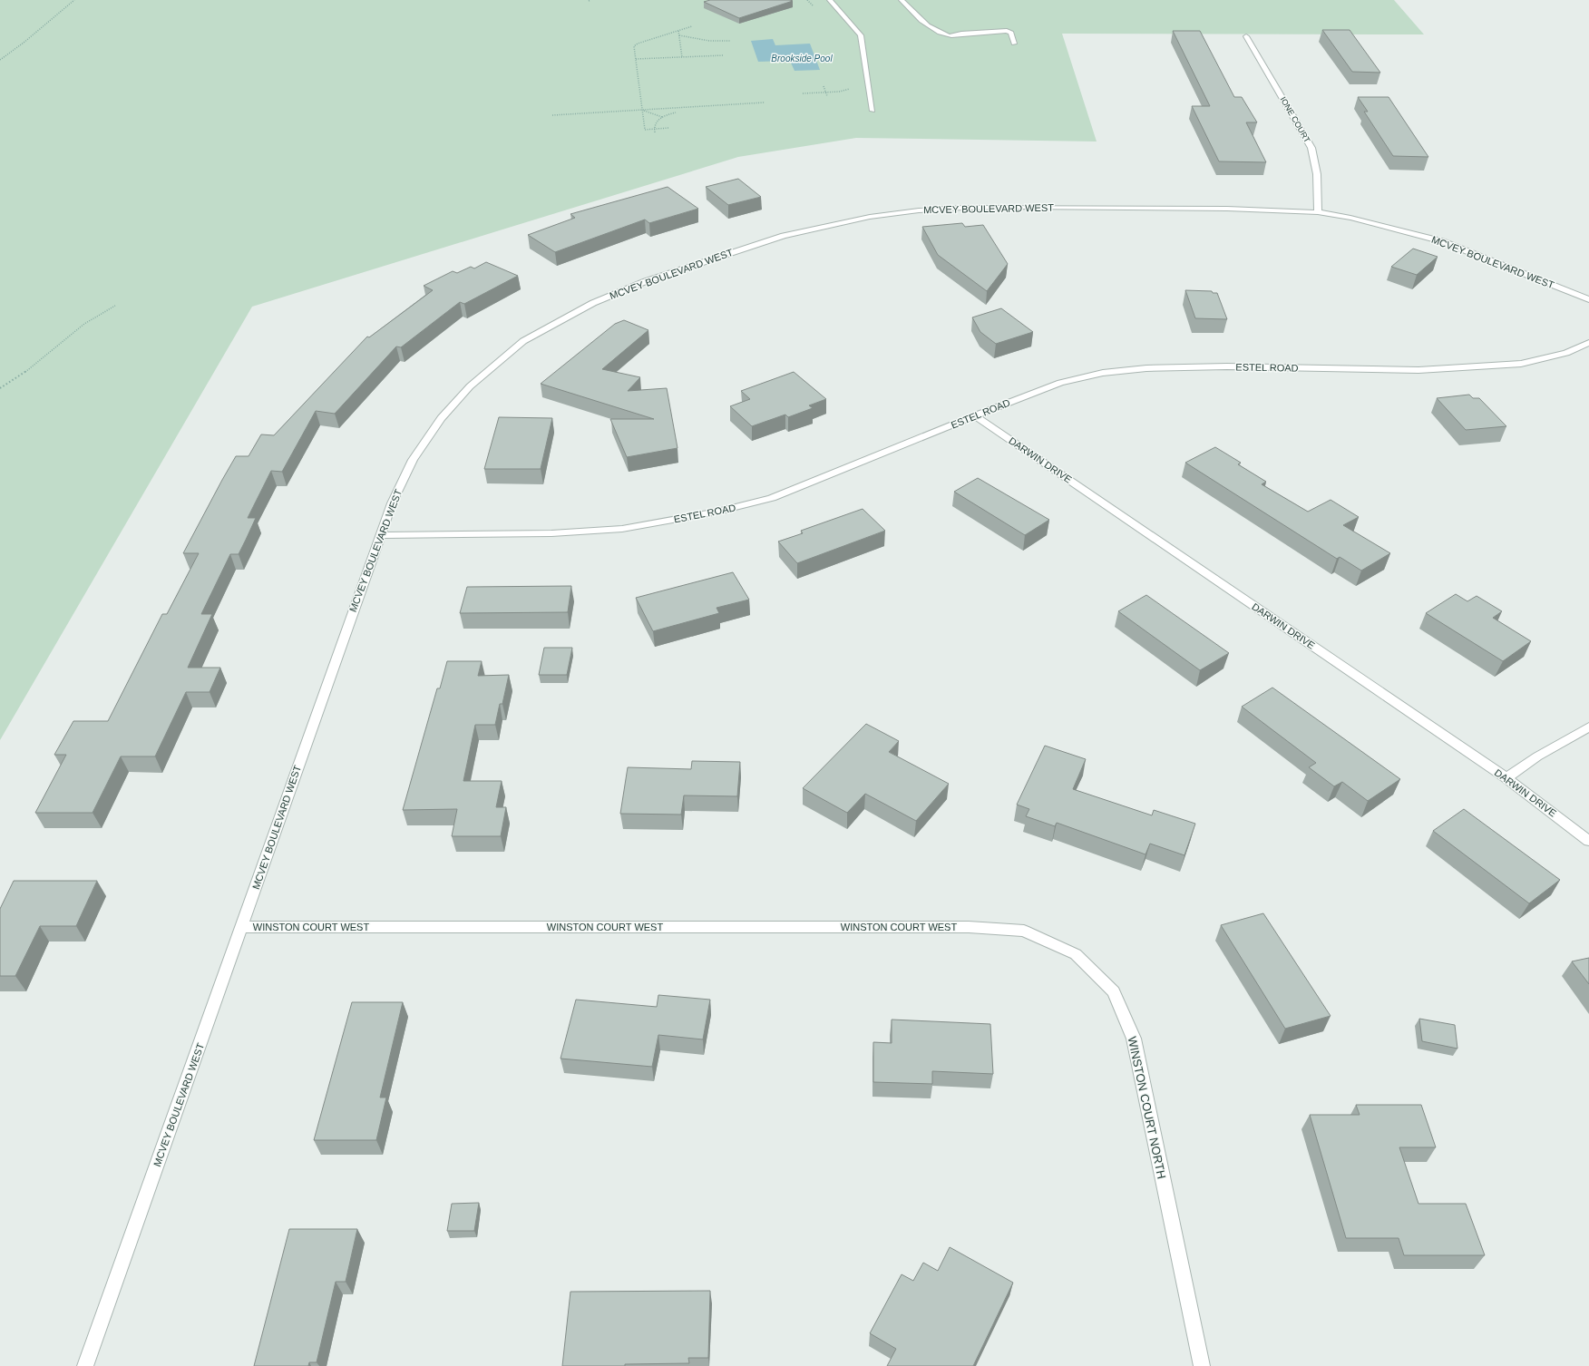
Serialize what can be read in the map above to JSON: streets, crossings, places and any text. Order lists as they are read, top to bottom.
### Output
{
  "streets": {
    "street": [
      "IONE COURT",
      "MCVEY BOULEVARD WEST",
      "ESTEL ROAD",
      "DARWIN DRIVE",
      "WINSTON COURT WEST",
      "WINSTON COURT NORTH"
    ]
  },
  "crossings": [
    ["IONE COURT", "MCVEY BOULEVARD WEST"],
    ["MCVEY BOULEVARD WEST", "ESTEL ROAD"],
    ["MCVEY BOULEVARD WEST", "WINSTON COURT WEST"],
    ["ESTEL ROAD", "DARWIN DRIVE"],
    ["WINSTON COURT WEST", "WINSTON COURT NORTH"]
  ],
  "water": ["Brookside Pool"]
}
